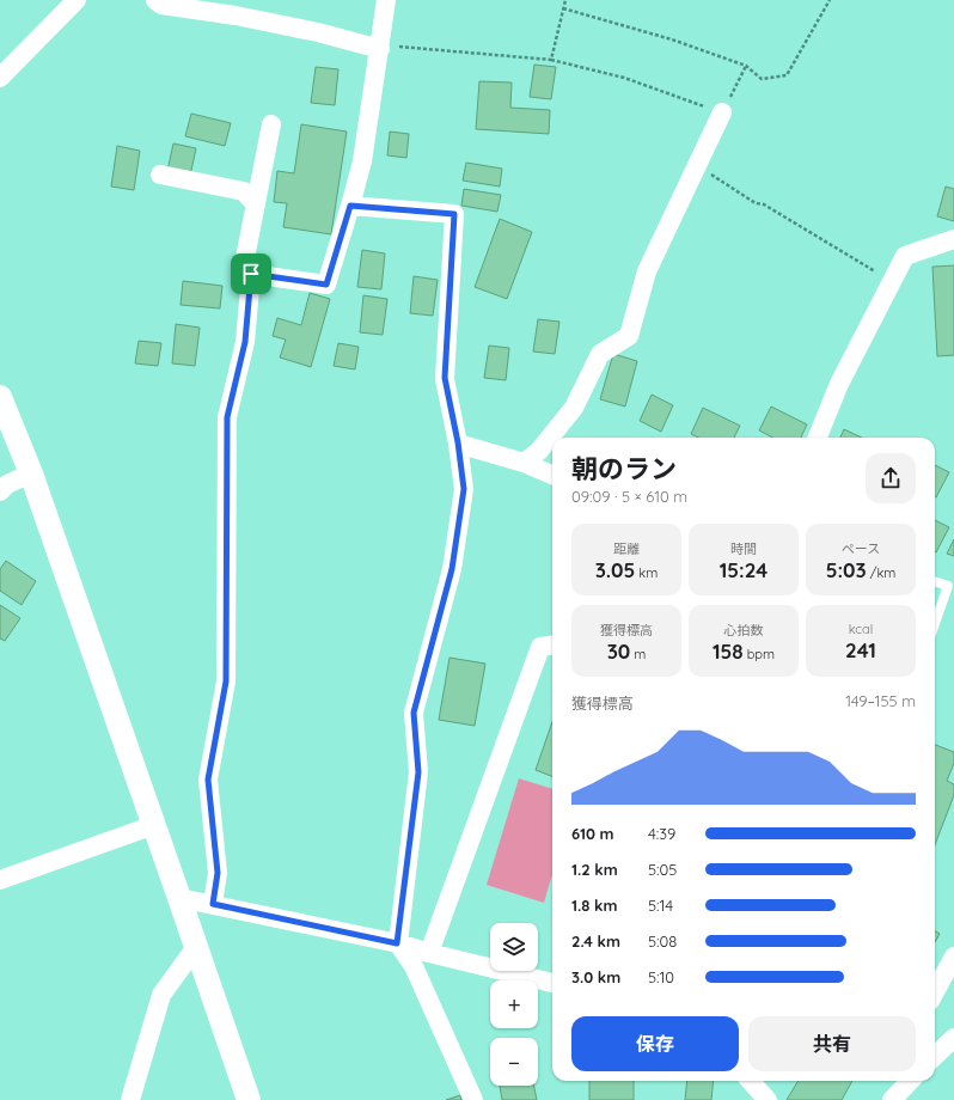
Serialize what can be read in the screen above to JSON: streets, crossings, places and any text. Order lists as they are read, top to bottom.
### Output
{
  "page": {
    "heading": ["朝のラン", "09:09 · 5 × 610 m"],
    "stats": [
      ["距離", "3.05 km"],
      ["時間", "15:24"],
      ["ペース", "5:03 /km"],
      ["獲得標高", "30 m"],
      ["心拍数", "158 bpm"],
      ["kcal", "241"]
    ],
    "chart": ["獲得標高", "149–155 m"],
    "list": [
      {
        "name": "610 m",
        "note": "4:39"
      },
      {
        "name": "1.2 km",
        "note": "5:05"
      },
      {
        "name": "1.8 km",
        "note": "5:14"
      },
      {
        "name": "2.4 km",
        "note": "5:08"
      },
      {
        "name": "3.0 km",
        "note": "5:10"
      }
    ],
    "map_buttons": ["+", "−"],
    "buttons": ["保存", "共有"]
  }
}
